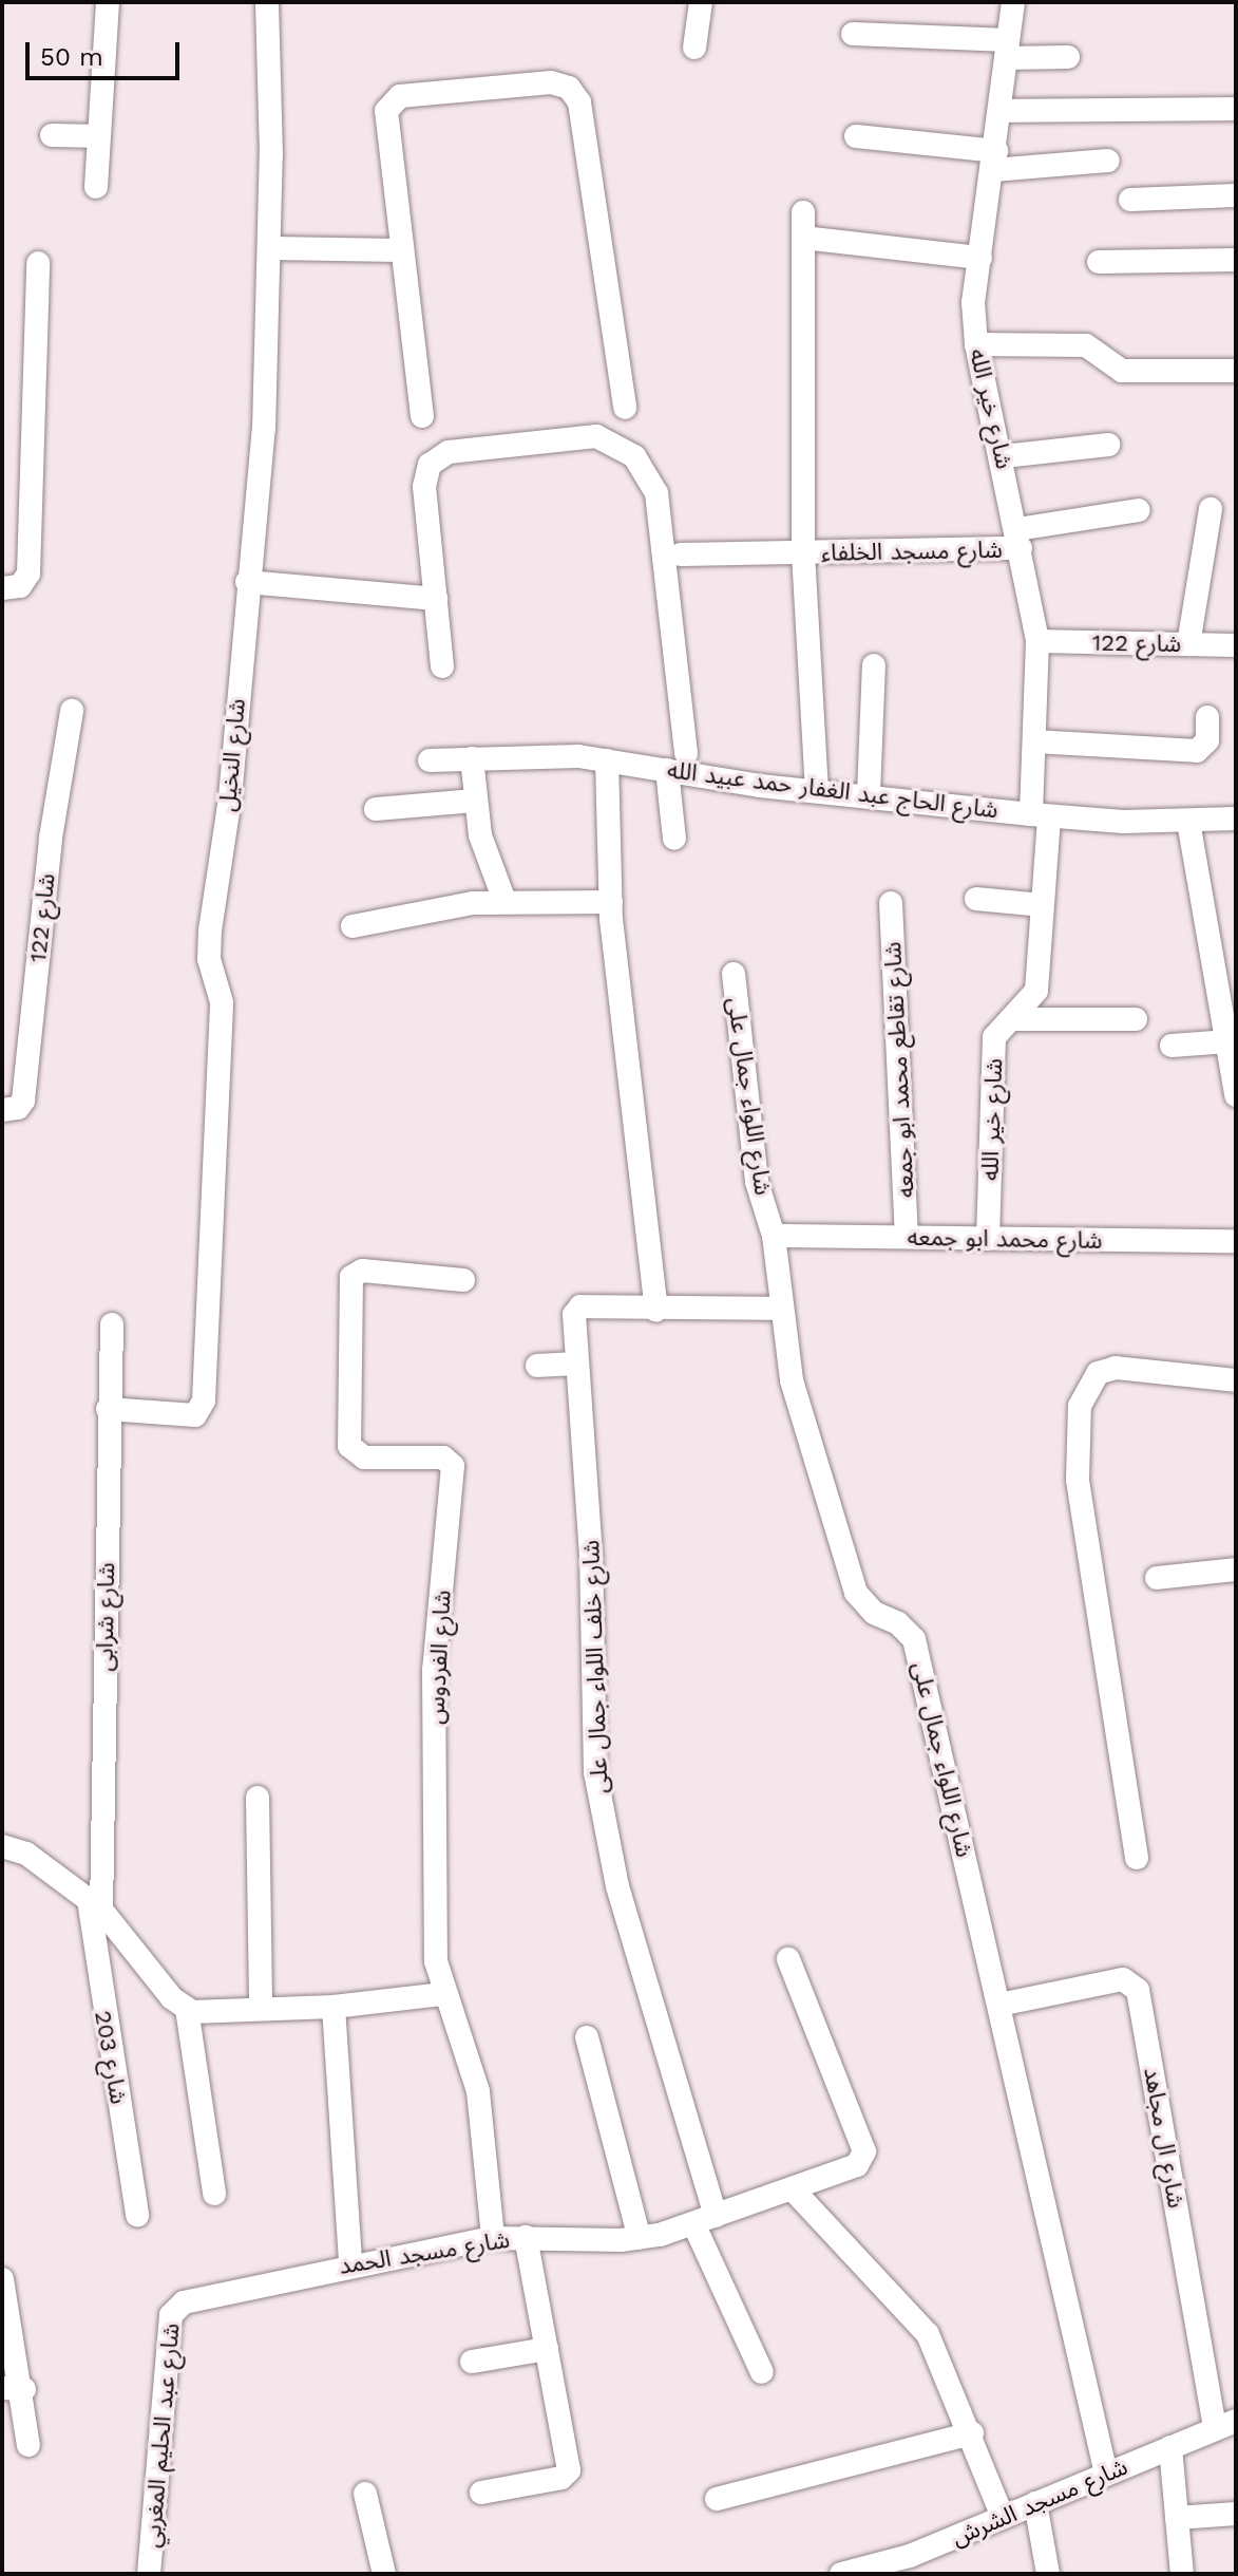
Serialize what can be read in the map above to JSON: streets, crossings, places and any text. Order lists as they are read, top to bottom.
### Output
{
  "streets": {
    "street": [
      "شارع خير الله",
      "شارع مسجد الخلفاء",
      "شارع 122",
      "شارع النخيل",
      "شارع الحاج عبد الغفار حمد عبيد الله",
      "شارع تقاطع محمد ابو جمعه",
      "شارع اللواء جمال على",
      "شارع محمد ابو جمعه",
      "شارع شرابى",
      "شارع الفردوس",
      "شارع خلف اللواء جمال على",
      "شارع 203",
      "شارع ال مجاهد",
      "شارع مسجد الحمد",
      "شارع عبد الحليم المغربي",
      "شارع مسجد الشرش"
    ]
  },
  "crossings": [
    ["شارع خير الله", "شارع مسجد الخلفاء"],
    ["شارع خير الله", "شارع 122"],
    ["شارع خير الله", "شارع الحاج عبد الغفار حمد عبيد الله"],
    ["شارع خير الله", "شارع محمد ابو جمعه"],
    ["شارع النخيل", "شارع شرابى"],
    ["شارع تقاطع محمد ابو جمعه", "شارع محمد ابو جمعه"],
    ["شارع اللواء جمال على", "شارع محمد ابو جمعه"],
    ["شارع اللواء جمال على", "شارع خلف اللواء جمال على"],
    ["شارع اللواء جمال على", "شارع ال مجاهد"],
    ["شارع اللواء جمال على", "شارع مسجد الشرش"],
    ["شارع شرابى", "شارع 203"],
    ["شارع الفردوس", "شارع مسجد الحمد"],
    ["شارع خلف اللواء جمال على", "شارع مسجد الحمد"],
    ["شارع ال مجاهد", "شارع مسجد الشرش"],
    ["شارع مسجد الحمد", "شارع عبد الحليم المغربي"]
  ],
  "scale_bar": "50 m"
}
